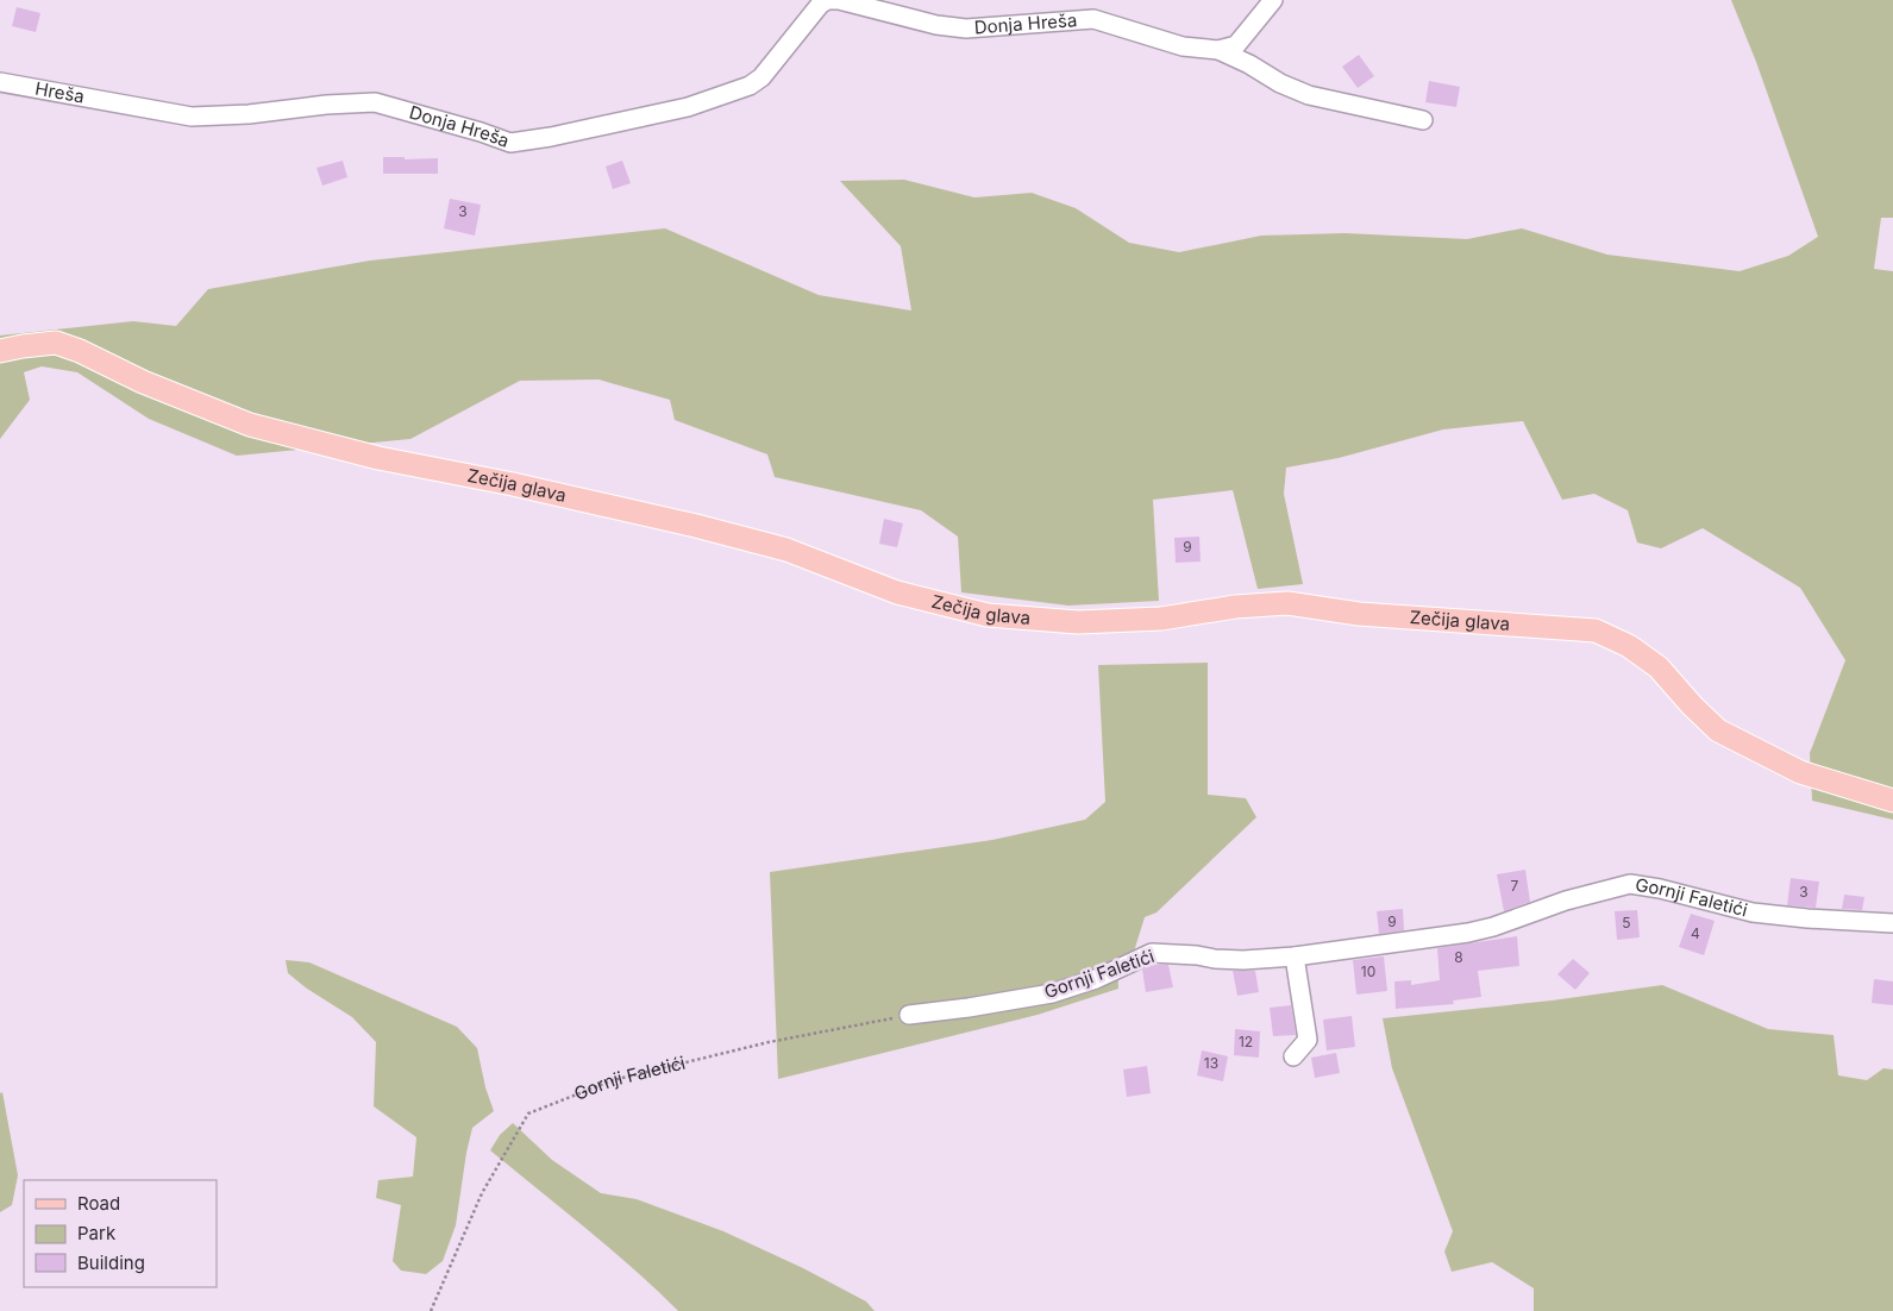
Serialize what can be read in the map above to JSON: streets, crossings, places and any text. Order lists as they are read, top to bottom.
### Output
{
  "streets": {
    "main road": ["Zečija glava"],
    "street": ["Donja Hreša", "Hreša", "Gornji Faletići"]
  },
  "crossings": [
    ["Donja Hreša", "Hreša"]
  ],
  "house_numbers": [
    "3",
    "9",
    "7",
    "3",
    "9",
    "5",
    "4",
    "8",
    "10",
    "12",
    "13"
  ],
  "legend": ["Road", "Park", "Building"]
}
